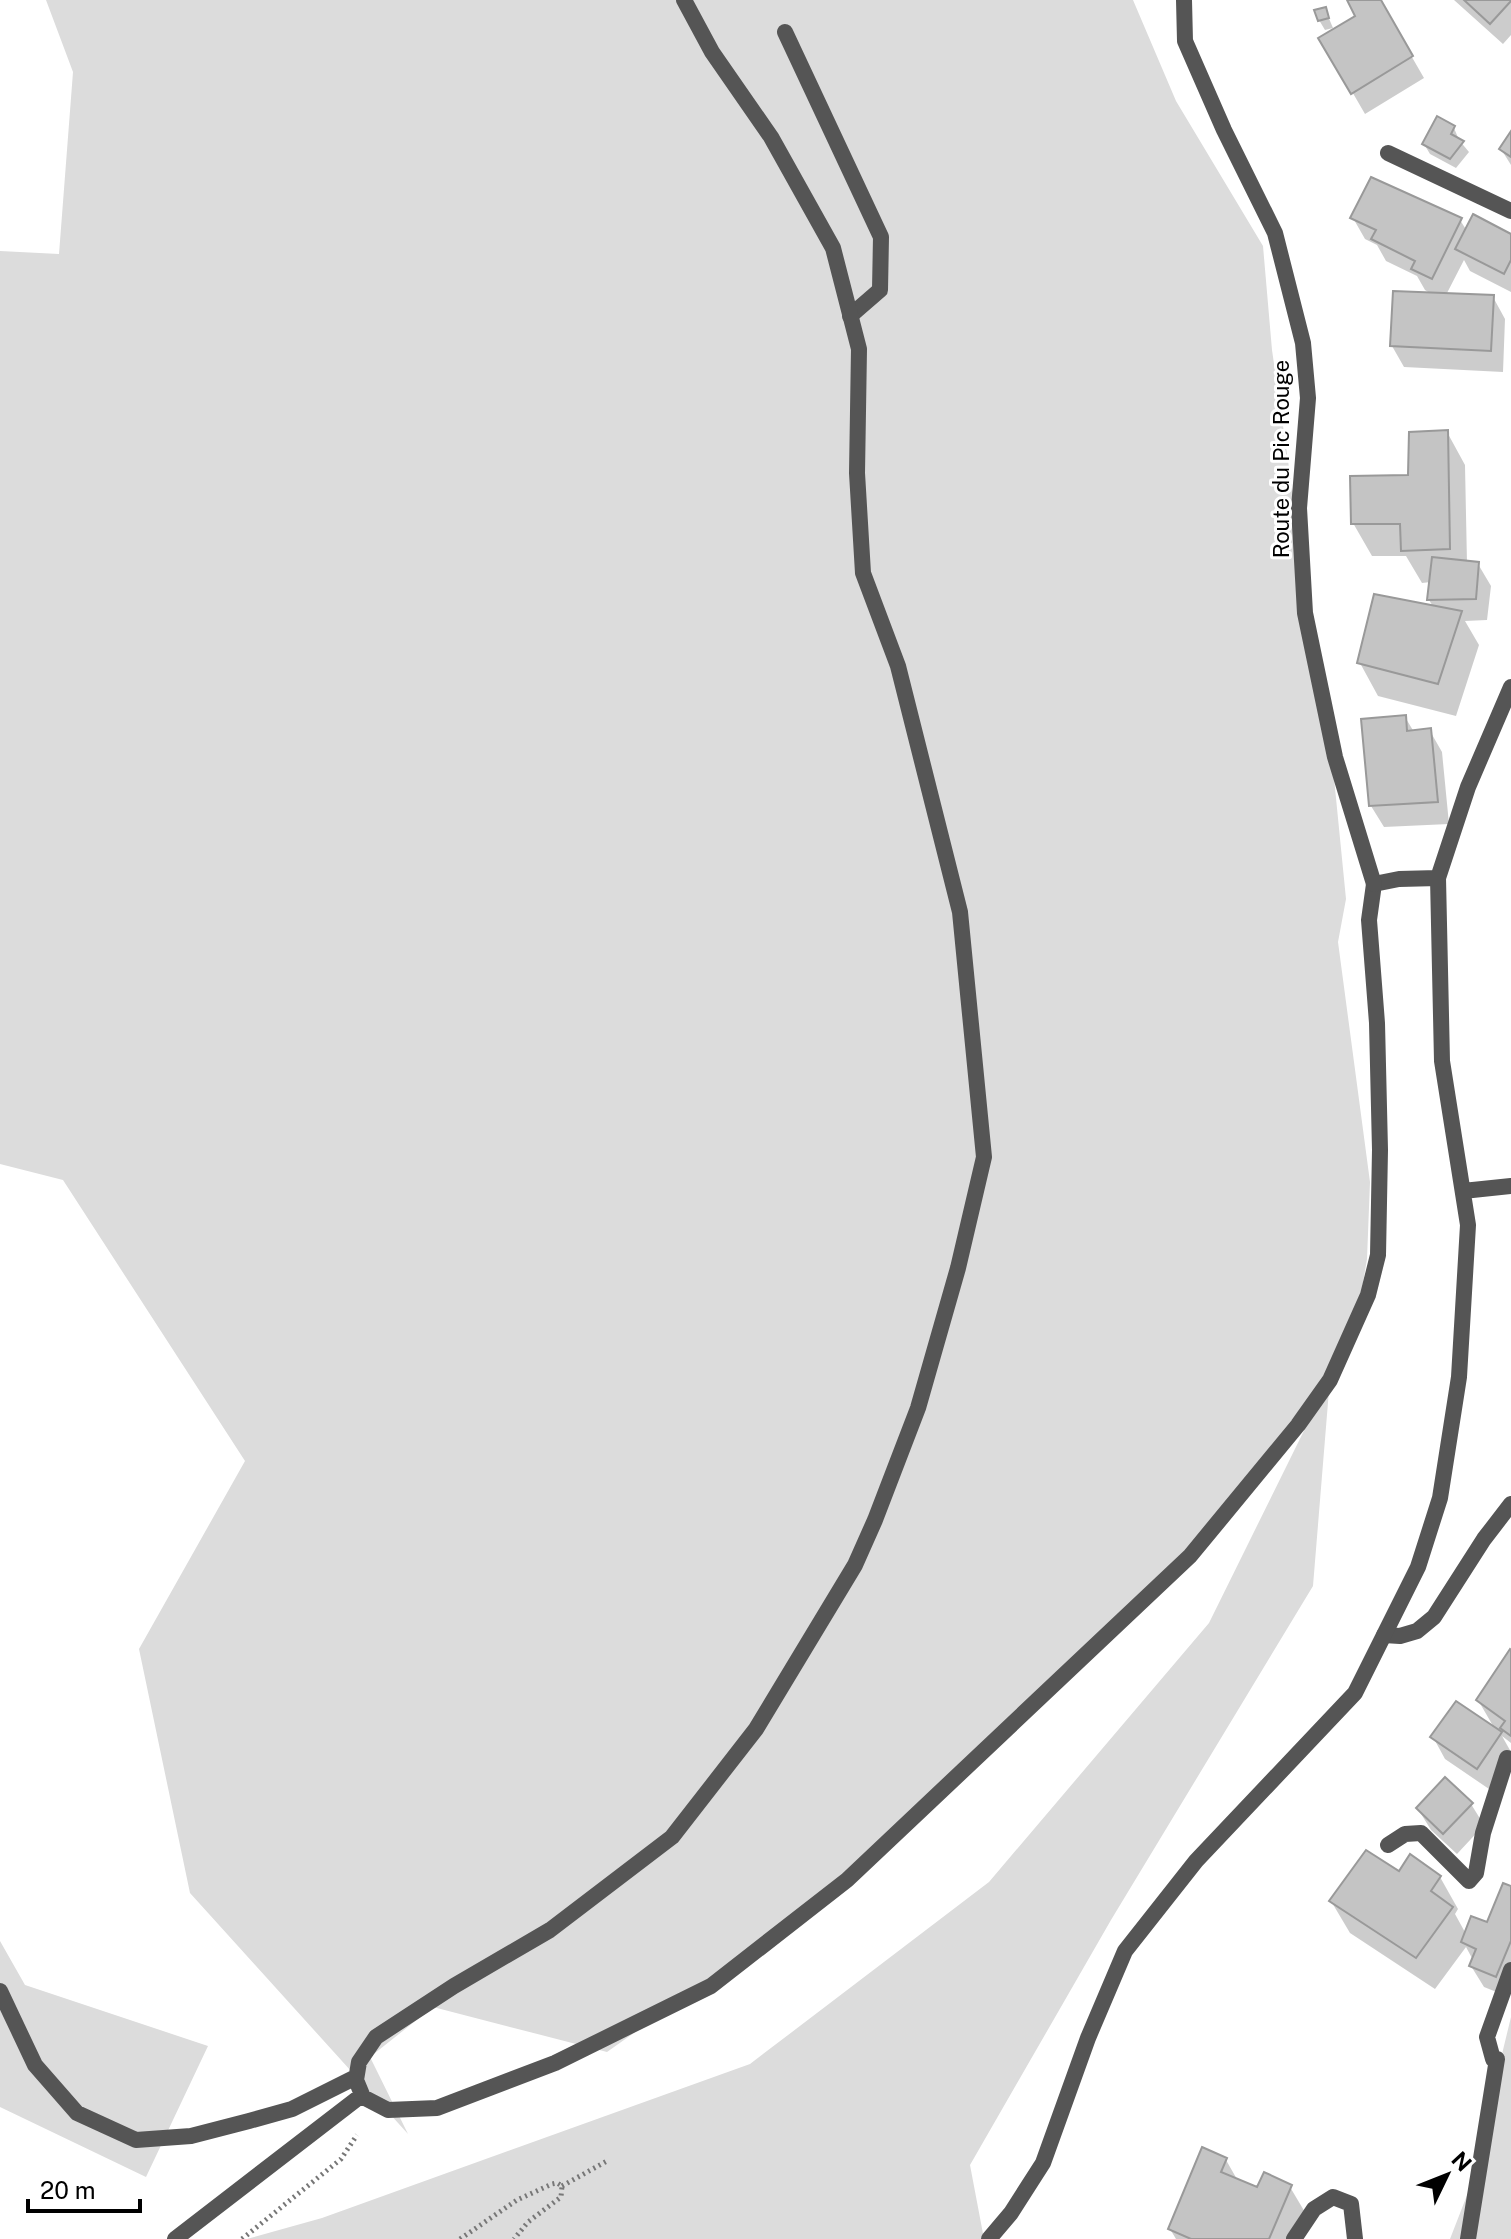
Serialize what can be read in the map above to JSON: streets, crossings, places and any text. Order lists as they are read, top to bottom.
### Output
{
  "streets": {
    "street": ["Route du Pic Rouge"]
  },
  "scale_bar": "20 m",
  "north": "top right"
}
